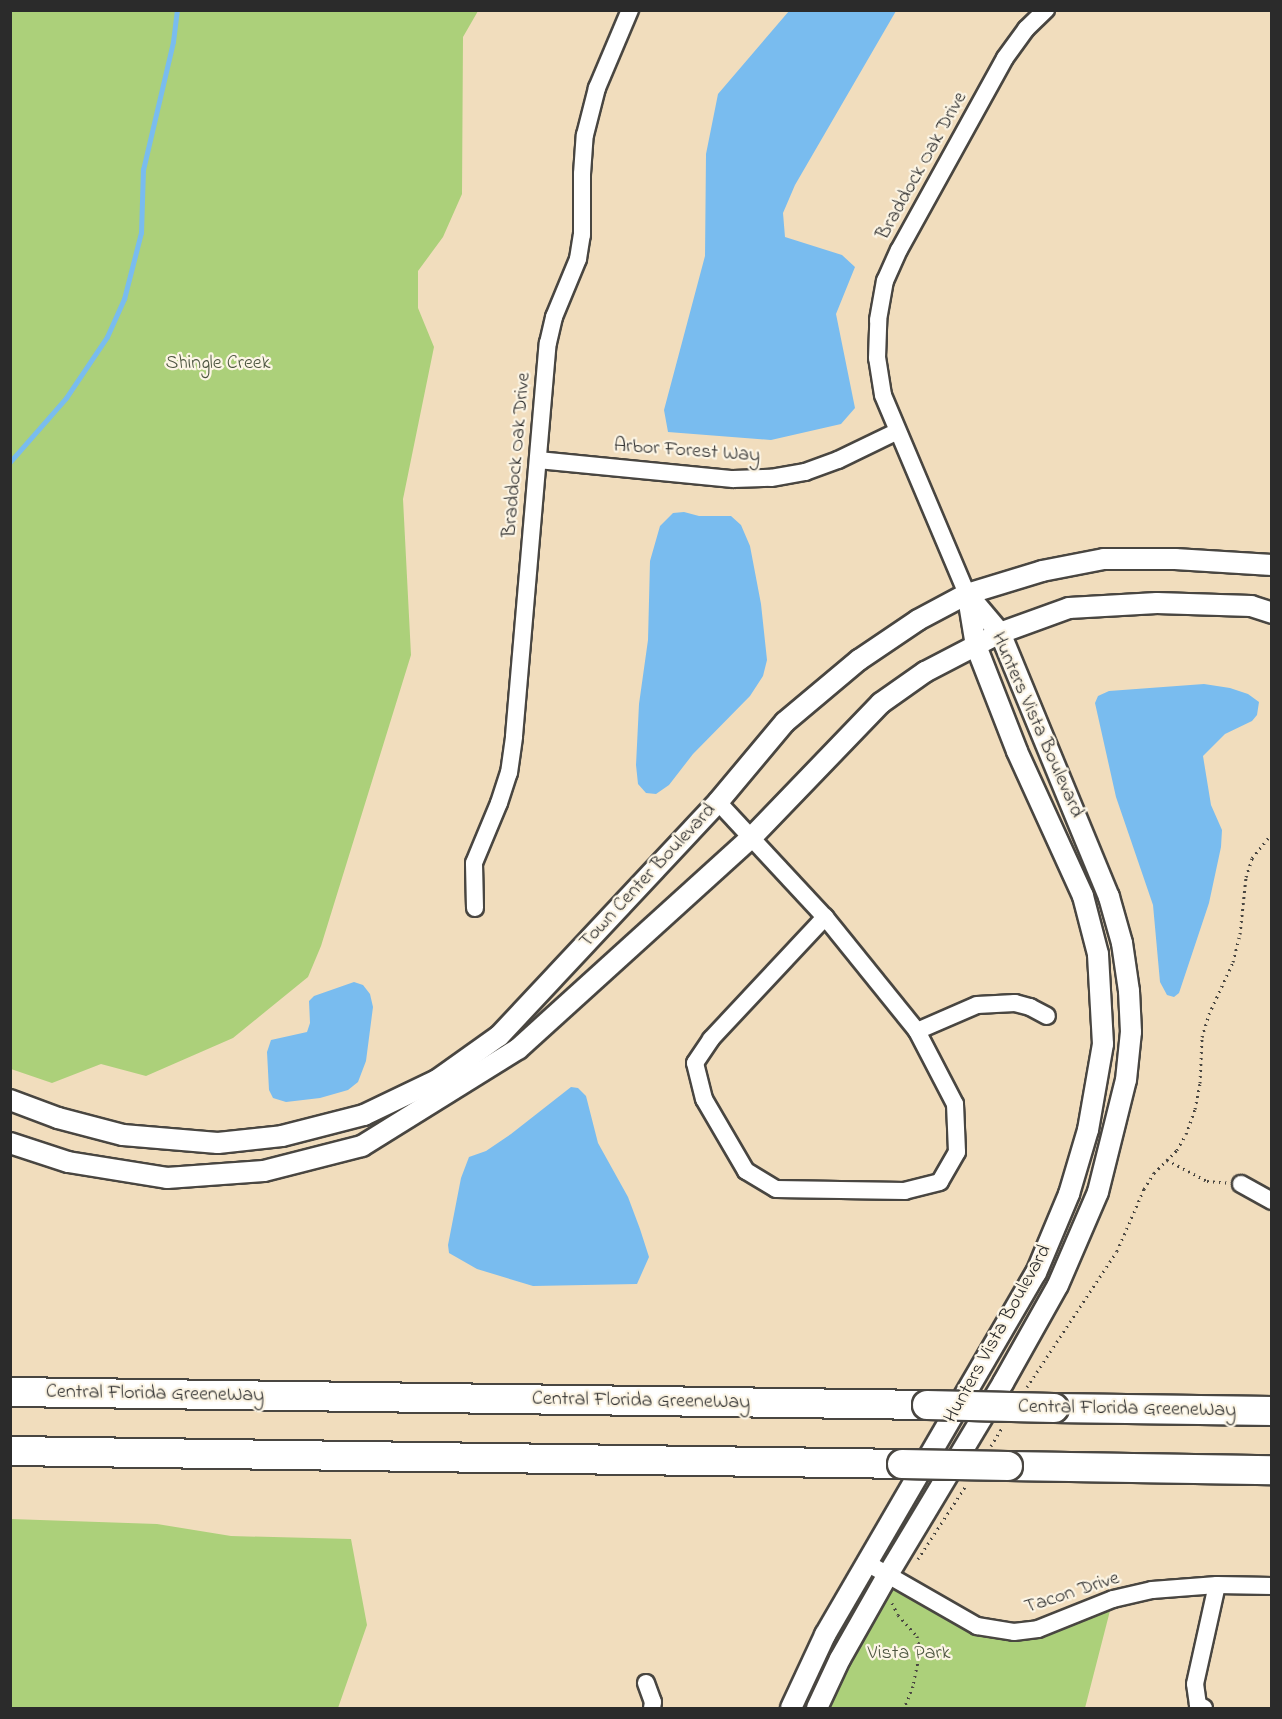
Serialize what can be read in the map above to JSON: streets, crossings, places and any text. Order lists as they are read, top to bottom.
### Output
{
  "streets": {
    "highway": ["Central Florida GreeneWay"],
    "street": [
      "Braddock Oak Drive",
      "Arbor Forest Way",
      "Hunters Vista Boulevard",
      "Town Center Boulevard",
      "Tacon Drive"
    ]
  },
  "crossings": [
    ["Braddock Oak Drive", "Arbor Forest Way"],
    ["Braddock Oak Drive", "Hunters Vista Boulevard"],
    ["Braddock Oak Drive", "Town Center Boulevard"],
    ["Hunters Vista Boulevard", "Town Center Boulevard"],
    ["Hunters Vista Boulevard", "Tacon Drive"]
  ],
  "parks": ["Shingle Creek", "Vista Park"]
}
